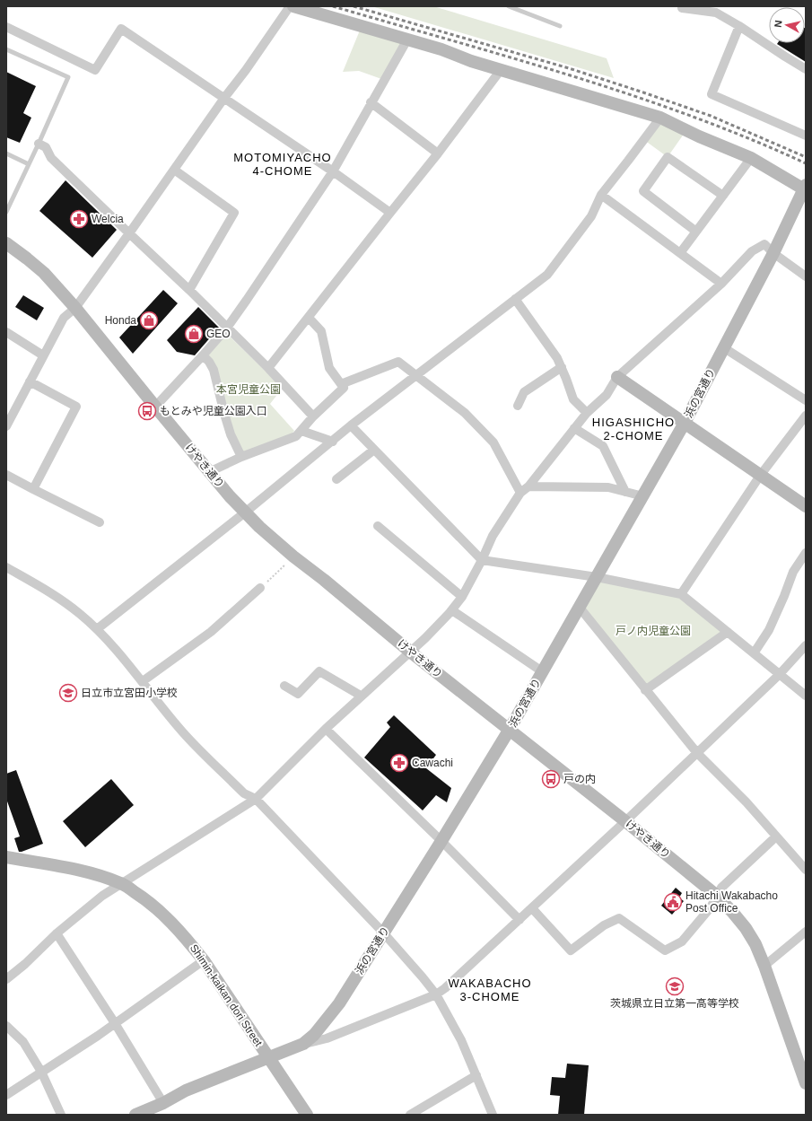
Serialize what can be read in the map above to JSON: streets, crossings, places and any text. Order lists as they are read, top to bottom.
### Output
{
  "streets": {
    "street": ["浜の宮通り", "けやき通り", "Shimin-kaikan dori Street"]
  },
  "crossings": [
    ["浜の宮通り", "けやき通り"],
    ["浜の宮通り", "Shimin-kaikan dori Street"]
  ],
  "districts": ["MOTOMIYACHO 4-CHOME", "HIGASHICHO 2-CHOME", "WAKABACHO 3-CHOME"],
  "parks": ["本宮児童公園", "戸ノ内児童公園"],
  "places": {
    "pharmacy": ["Welcia", "Cawachi"],
    "shop": ["Honda", "GEO"],
    "bus stop": ["もとみや児童公園入口", "戸の内"],
    "school or university": ["日立市立宮田小学校", "茨城県立日立第一高等学校"],
    "public building": ["Hitachi Wakabacho Post Office"]
  },
  "north": "left"
}
